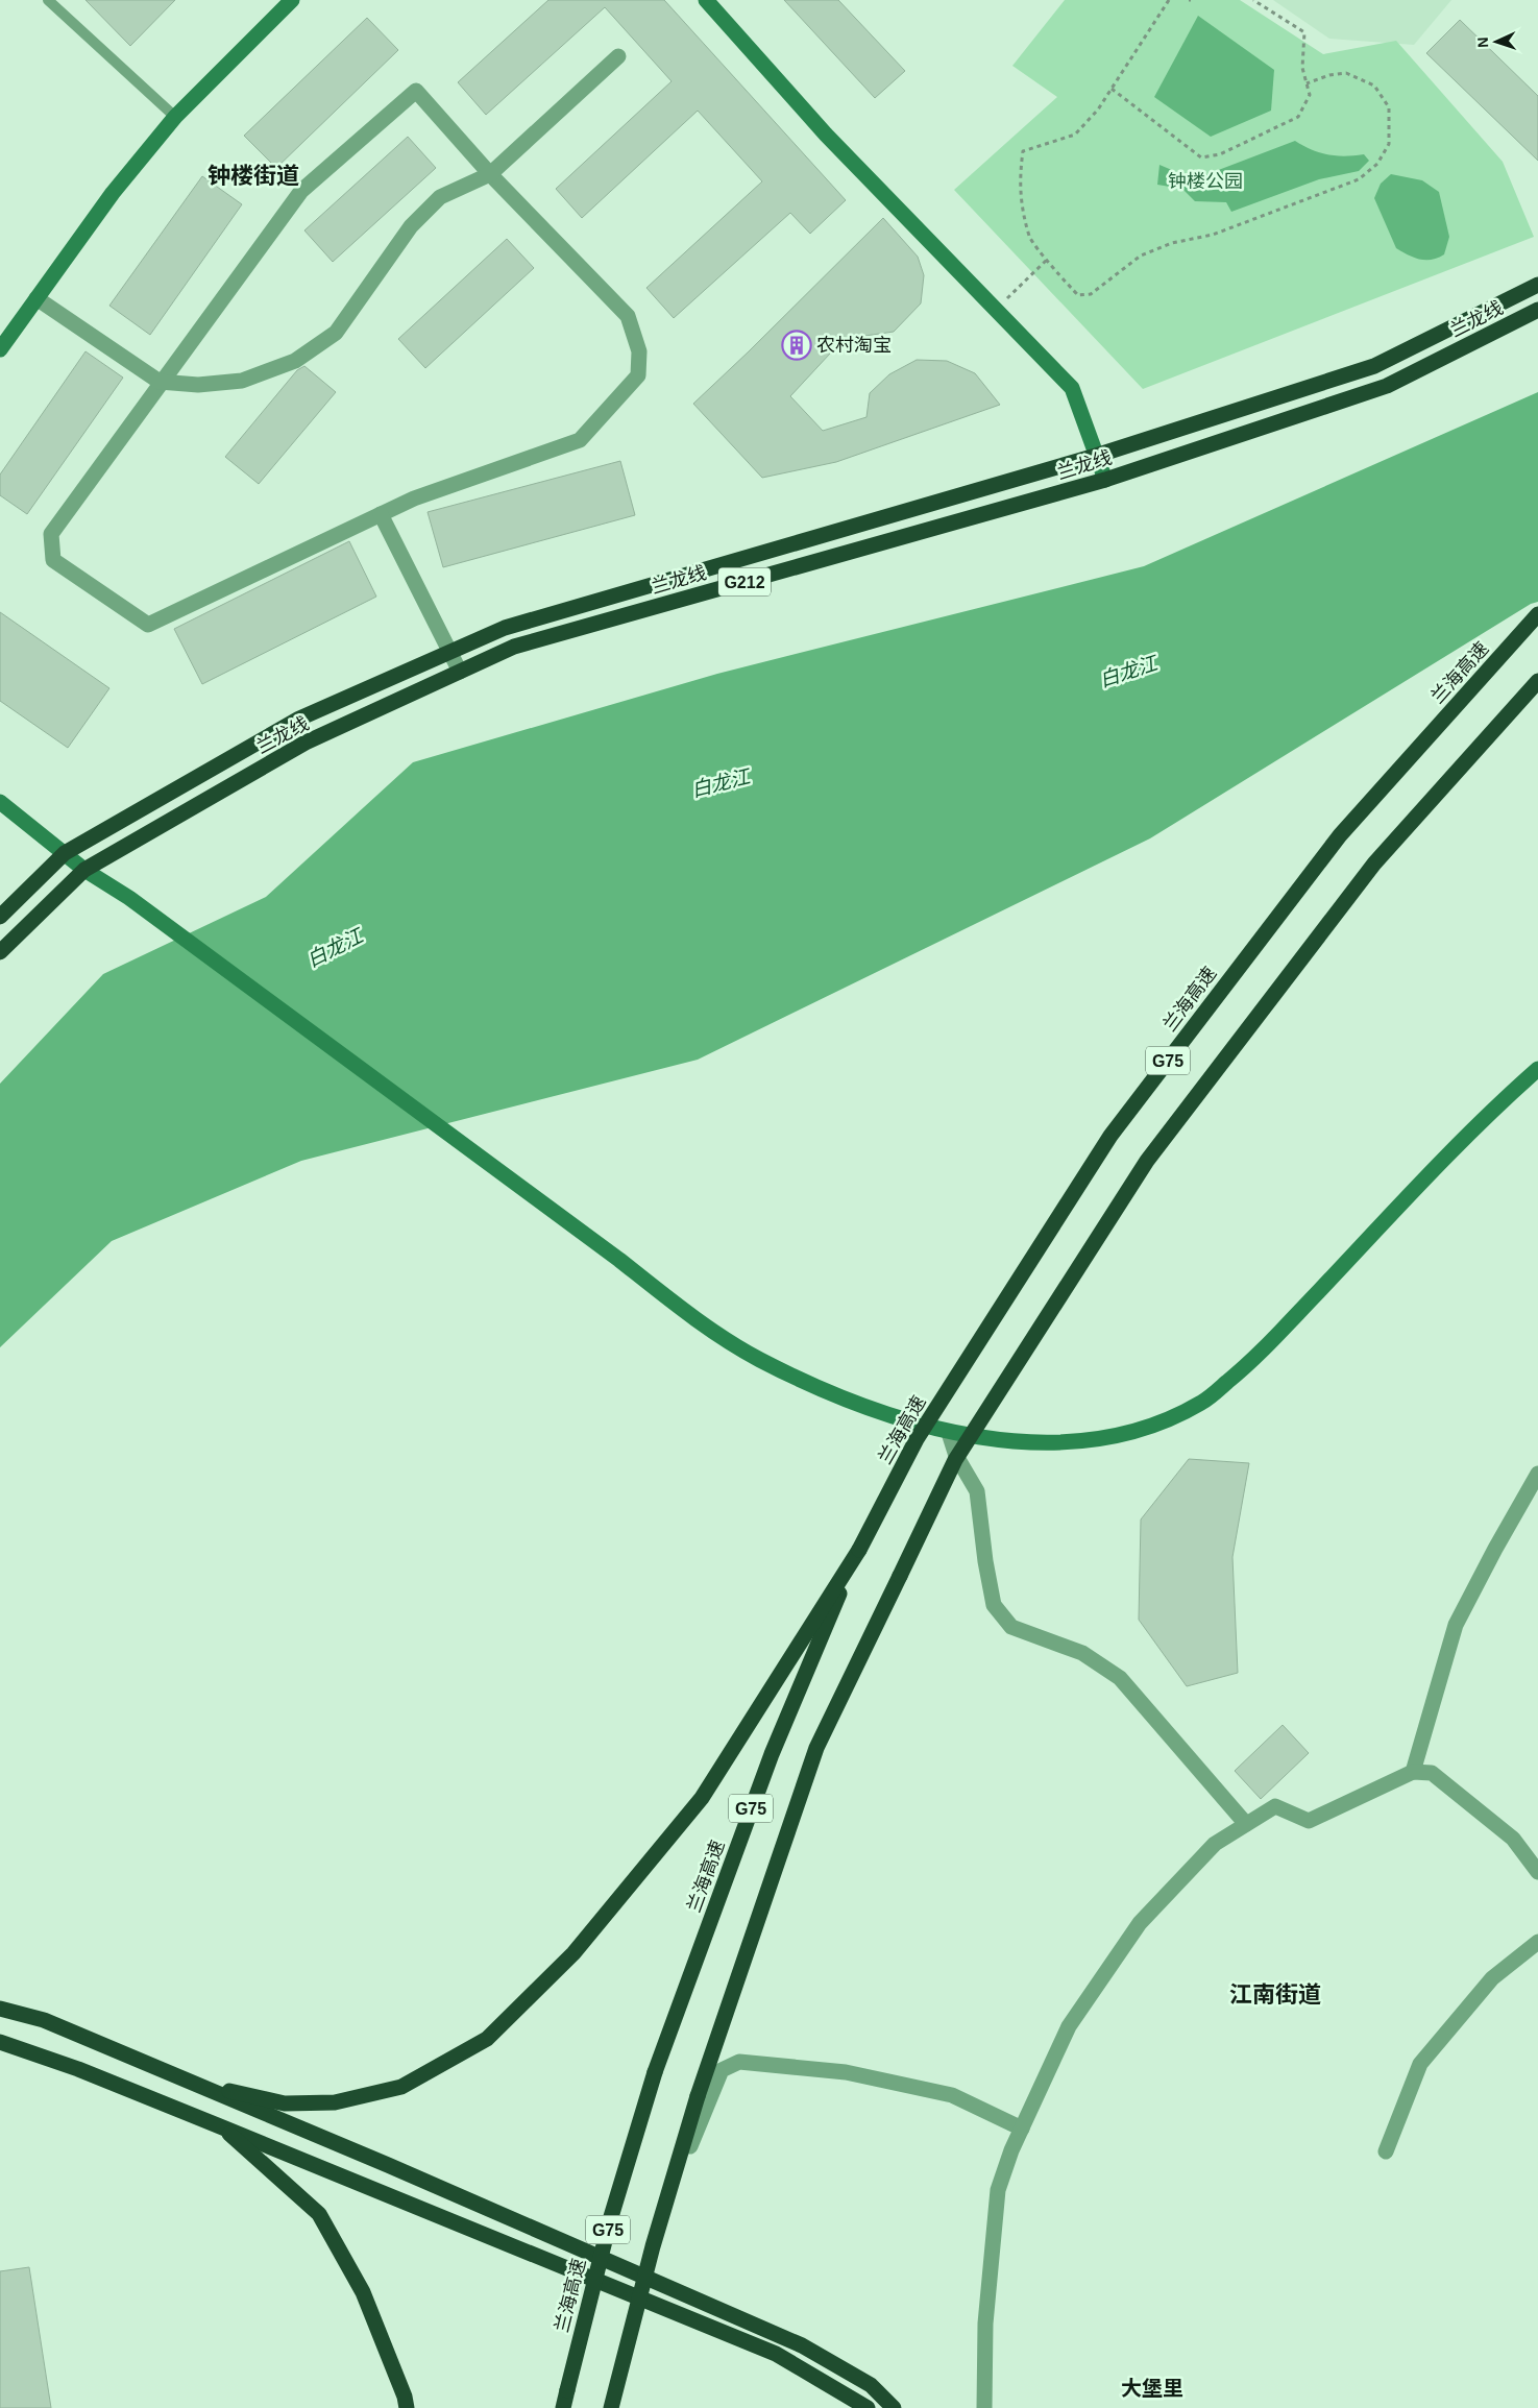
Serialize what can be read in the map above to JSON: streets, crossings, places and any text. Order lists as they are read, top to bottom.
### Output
{
  "streets": {
    "highway": [
      "兰龙线",
      "G212",
      "兰海高速",
      "G75"
    ]
  },
  "districts": ["钟楼街道", "江南街道", "大堡里"],
  "water": ["白龙江"],
  "parks": ["钟楼公园"],
  "places": {
    "building": ["农村淘宝"]
  },
  "north": "left"
}
